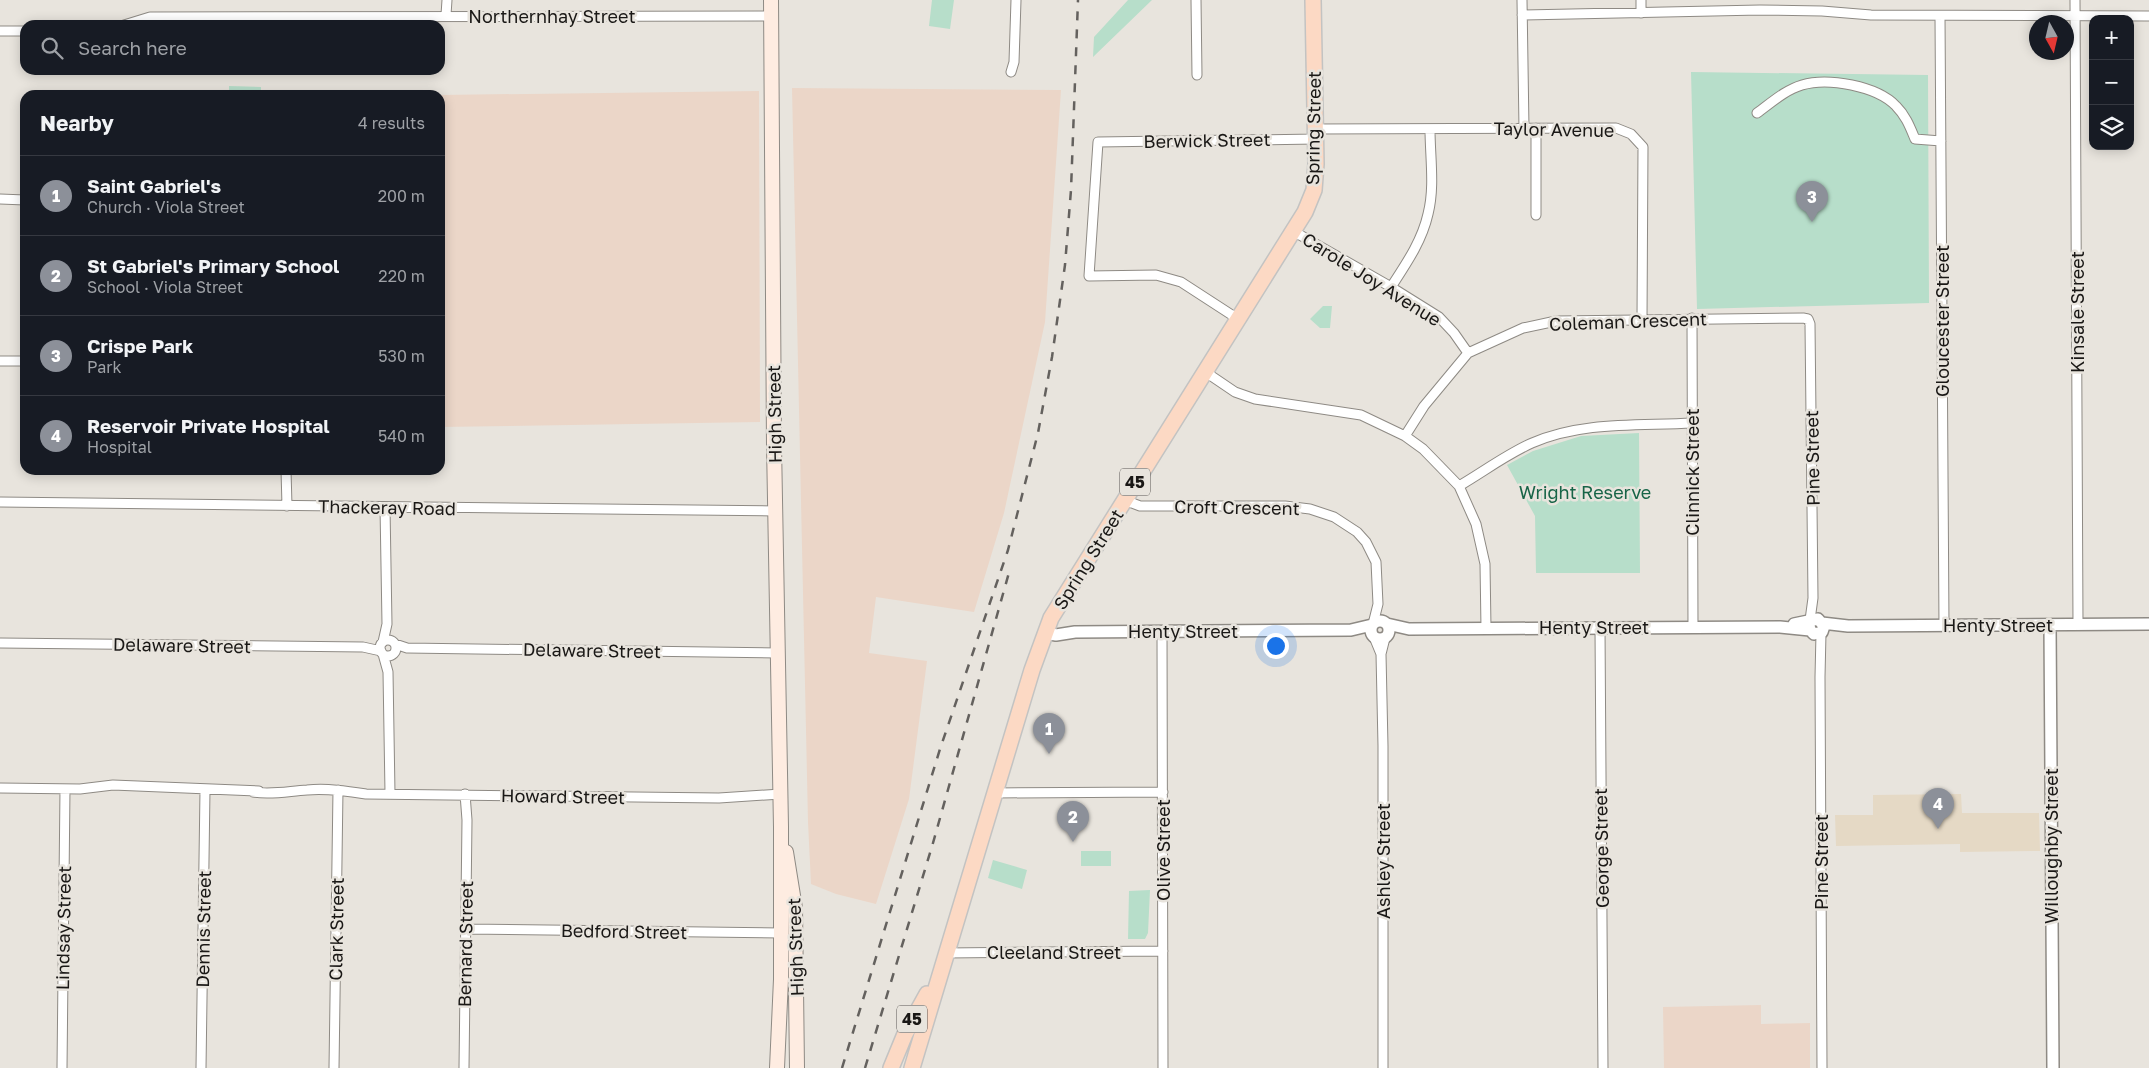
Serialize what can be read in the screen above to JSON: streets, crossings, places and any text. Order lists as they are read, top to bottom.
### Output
{
  "streets": {
    "main road": ["Spring Street", "High Street", "45"],
    "street": [
      "Northernhay Street",
      "Taylor Avenue",
      "Berwick Street",
      "Carole Joy Avenue",
      "Kinsale Street",
      "Coleman Crescent",
      "Gloucester Street",
      "Pine Street",
      "Clinnick Street",
      "Thackeray Road",
      "Croft Crescent",
      "Henty Street",
      "Delaware Street",
      "Howard Street",
      "Willoughby Street",
      "George Street",
      "Olive Street",
      "Ashley Street",
      "Lindsay Street",
      "Dennis Street",
      "Clark Street",
      "Bedford Street",
      "Bernard Street",
      "Cleeland Street"
    ]
  },
  "crossings": [
    ["Northernhay Street", "High Street"],
    ["Spring Street", "Taylor Avenue"],
    ["Spring Street", "Berwick Street"],
    ["Spring Street", "Carole Joy Avenue"],
    ["Spring Street", "Croft Crescent"],
    ["Spring Street", "Henty Street"],
    ["Spring Street", "Cleeland Street"],
    ["Taylor Avenue", "Berwick Street"],
    ["Taylor Avenue", "Coleman Crescent"],
    ["Carole Joy Avenue", "Coleman Crescent"],
    ["Kinsale Street", "Henty Street"],
    ["Coleman Crescent", "Pine Street"],
    ["Coleman Crescent", "Clinnick Street"],
    ["Gloucester Street", "Henty Street"],
    ["High Street", "Thackeray Road"],
    ["High Street", "Delaware Street"],
    ["High Street", "Howard Street"],
    ["High Street", "Bedford Street"],
    ["Pine Street", "Henty Street"],
    ["Clinnick Street", "Henty Street"],
    ["Croft Crescent", "Henty Street"],
    ["Croft Crescent", "Ashley Street"],
    ["Henty Street", "Willoughby Street"],
    ["Henty Street", "George Street"],
    ["Henty Street", "Olive Street"],
    ["Henty Street", "Ashley Street"],
    ["Howard Street", "Lindsay Street"],
    ["Howard Street", "Dennis Street"],
    ["Howard Street", "Clark Street"],
    ["Howard Street", "Bernard Street"],
    ["Olive Street", "Cleeland Street"],
    ["Bedford Street", "Bernard Street"]
  ],
  "parks": ["Wright Reserve"],
  "north": "bottom",
  "page": {
    "map_buttons": ["+", "−"],
    "search": "Search here",
    "heading": ["Nearby", "4 results"],
    "list": [
      {
        "mark": "1",
        "name": "Saint Gabriel's",
        "note": "Church · Viola Street",
        "value": "200 m"
      },
      {
        "mark": "2",
        "name": "St Gabriel's Primary School",
        "note": "School · Viola Street",
        "value": "220 m"
      },
      {
        "mark": "3",
        "name": "Crispe Park",
        "note": "Park",
        "value": "530 m"
      },
      {
        "mark": "4",
        "name": "Reservoir Private Hospital",
        "note": "Hospital",
        "value": "540 m"
      }
    ],
    "pins": [
      "3",
      "1",
      "4",
      "2"
    ]
  }
}
